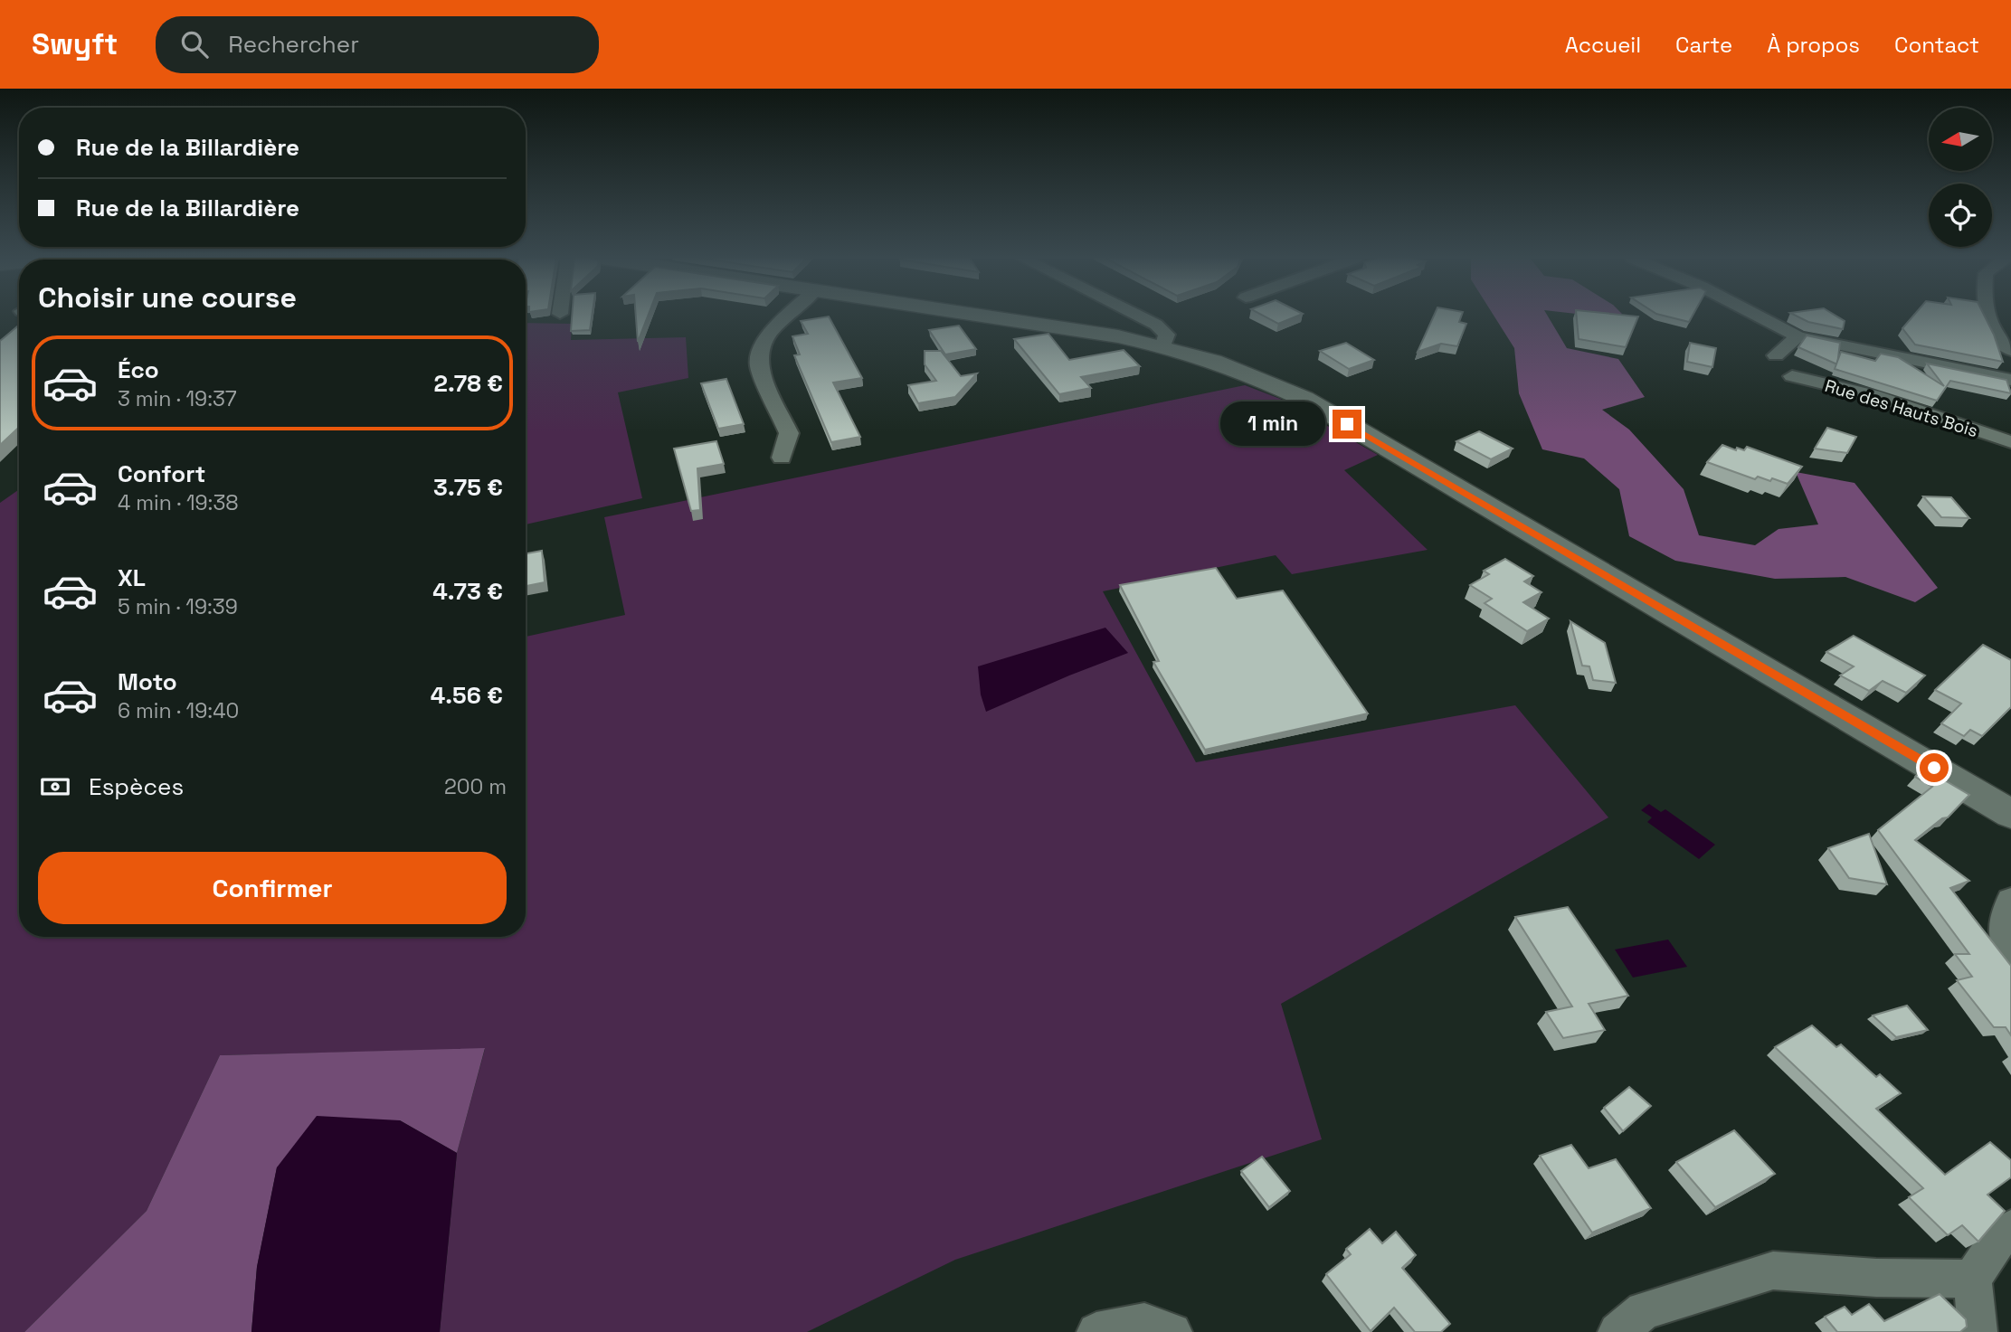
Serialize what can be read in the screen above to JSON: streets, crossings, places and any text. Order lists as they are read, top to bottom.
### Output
{
  "streets": {
    "street": ["Rue des Hauts Bois"]
  },
  "north": "left",
  "page": {
    "header": "Swyft",
    "search": "Rechercher",
    "nav": [
      "Accueil",
      "Carte",
      "À propos",
      "Contact"
    ],
    "banner": ["Rue de la Billardière", "Rue de la Billardière"],
    "heading": "Choisir une course",
    "list": [
      {
        "name": "Éco",
        "note": "3 min · 19:37",
        "value": "2.78 €"
      },
      {
        "name": "Confort",
        "note": "4 min · 19:38",
        "value": "3.75 €"
      },
      {
        "name": "XL",
        "note": "5 min · 19:39",
        "value": "4.73 €"
      },
      {
        "name": "Moto",
        "note": "6 min · 19:40",
        "value": "4.56 €"
      }
    ],
    "bubble": "1 min",
    "pay": ["Espèces", "200 m"],
    "buttons": "Confirmer"
  }
}
